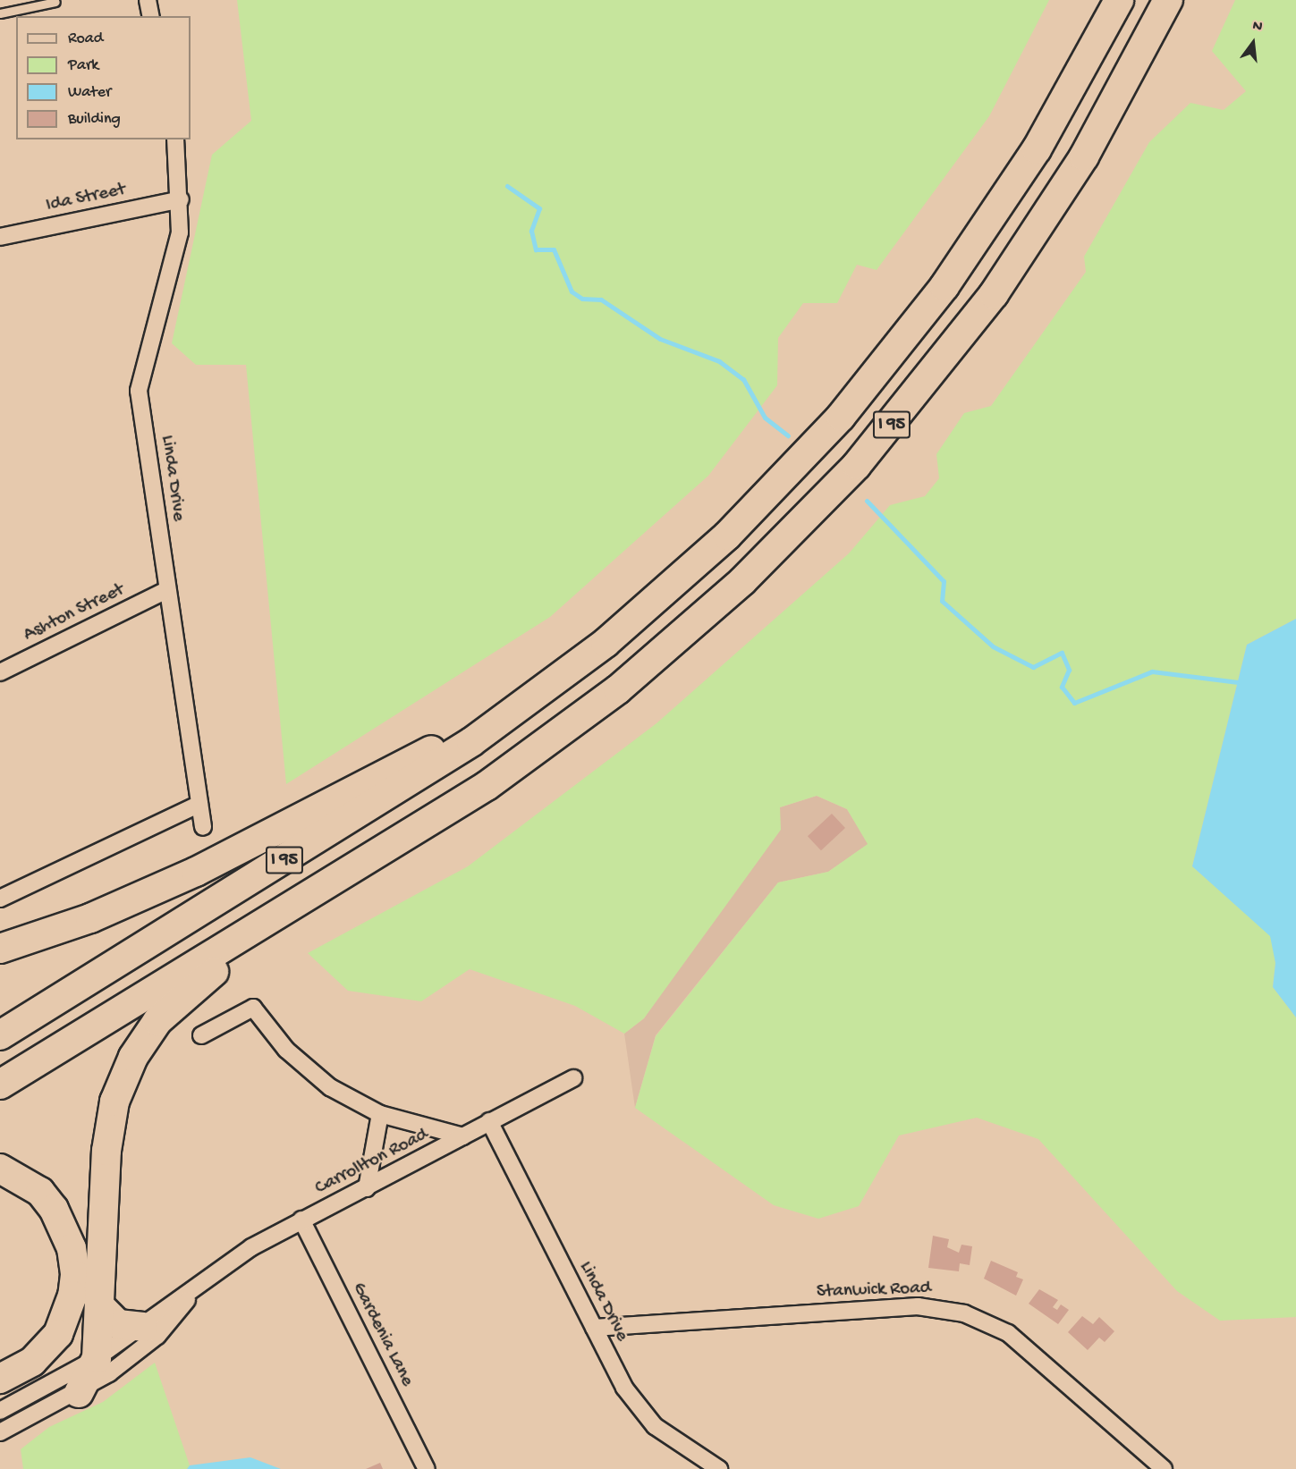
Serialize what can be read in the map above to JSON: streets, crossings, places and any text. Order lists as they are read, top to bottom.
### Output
{
  "streets": {
    "highway": ["I 95"],
    "street": [
      "Ida Street",
      "Linda Drive",
      "Ashton Street",
      "Carrollton Road",
      "Stanwick Road",
      "Gardenia Lane"
    ]
  },
  "crossings": [
    ["Ida Street", "Linda Drive"],
    ["Linda Drive", "Ashton Street"],
    ["Linda Drive", "Carrollton Road"],
    ["Linda Drive", "Stanwick Road"],
    ["Carrollton Road", "Gardenia Lane"]
  ],
  "legend": [
    "Road",
    "Park",
    "Water",
    "Building"
  ],
  "north": "top"
}
